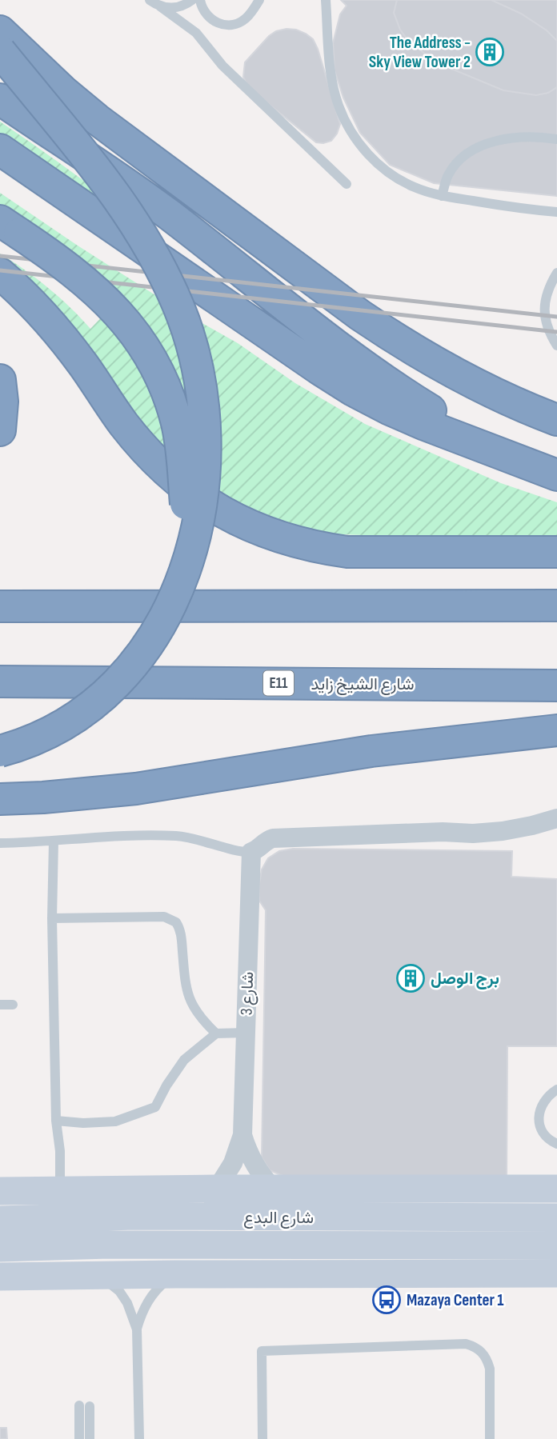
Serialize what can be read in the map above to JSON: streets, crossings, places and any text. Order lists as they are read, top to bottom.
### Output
{
  "streets": {
    "highway": ["E11", "شارع الشيخ زايد"],
    "main road": ["شارع البدع"],
    "street": ["شارع 3"]
  },
  "places": {
    "building": ["The Address - Sky View Tower 2", "برج الوصل"],
    "bus stop": ["Mazaya Center 1"]
  }
}
